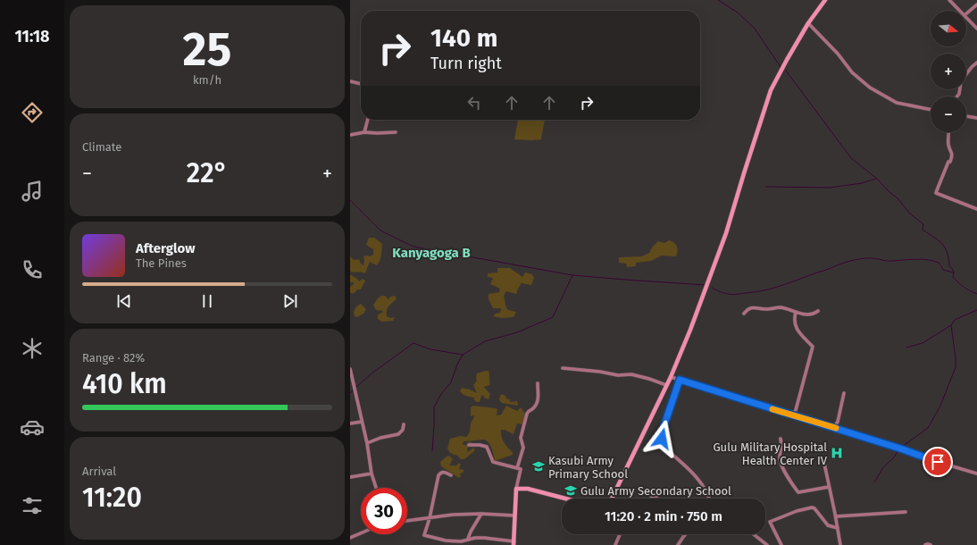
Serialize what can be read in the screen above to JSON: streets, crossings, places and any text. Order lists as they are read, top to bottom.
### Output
{
  "districts": ["Kanyagoga B"],
  "places": {
    "hospital": ["Gulu Military Hospital Health Center IV"],
    "school or university": ["Kasubi Army Primary School", "Gulu Army Secondary School"]
  },
  "north": "right",
  "page": {
    "tabs": "11:18",
    "tile": [
      ["25", "km/h"],
      "Climate",
      ["Range · 82%", "410 km"],
      ["Arrival", "11:20"]
    ],
    "map_buttons": ["+", "−"],
    "turn": ["140 m", "Turn right"],
    "heat": ["−", "22°", "+"],
    "song": ["Afterglow", "The Pines"],
    "limit": "30",
    "trip": "11:20 · 2 min · 750 m"
  }
}
